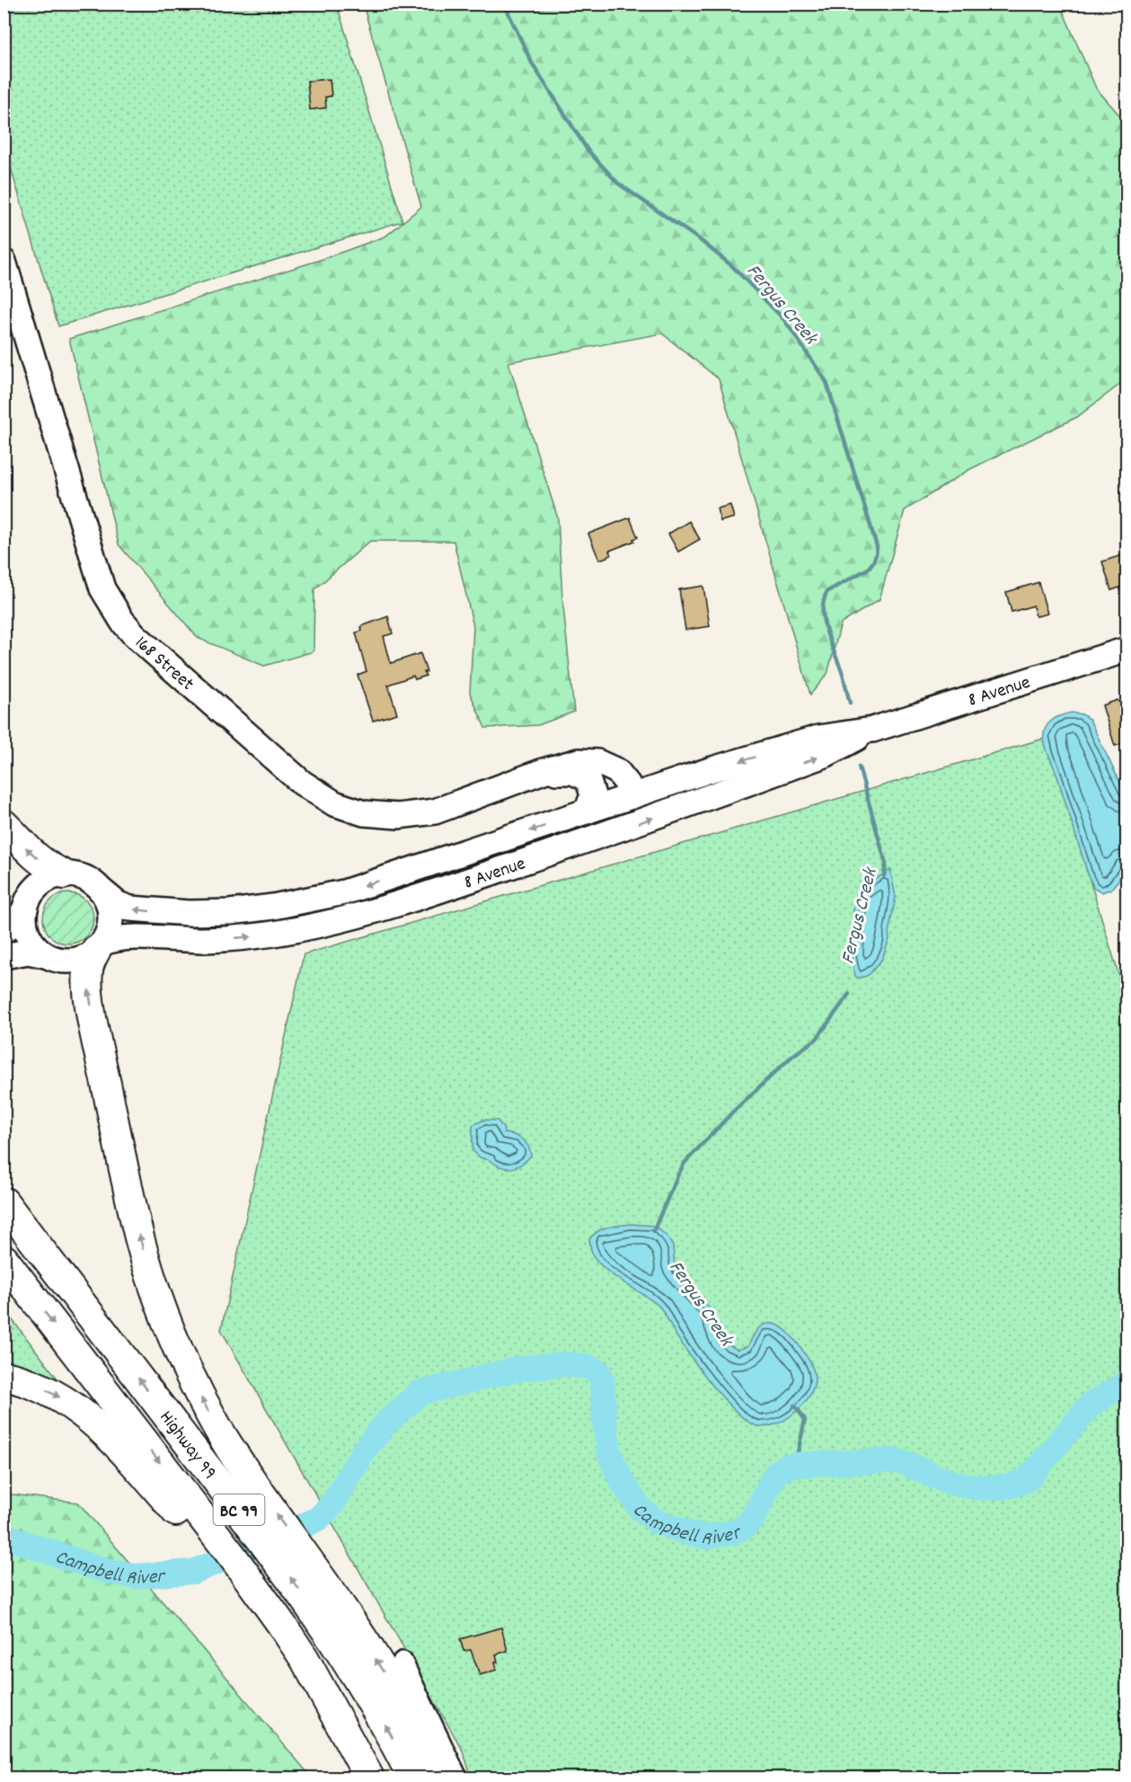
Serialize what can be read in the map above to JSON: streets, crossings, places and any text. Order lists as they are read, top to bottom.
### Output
{
  "streets": {
    "highway": ["Highway 99", "BC 99"],
    "main road": ["168 Street", "8 Avenue"]
  },
  "crossings": [
    ["168 Street", "8 Avenue"]
  ],
  "water": ["Fergus Creek", "Campbell River"]
}
